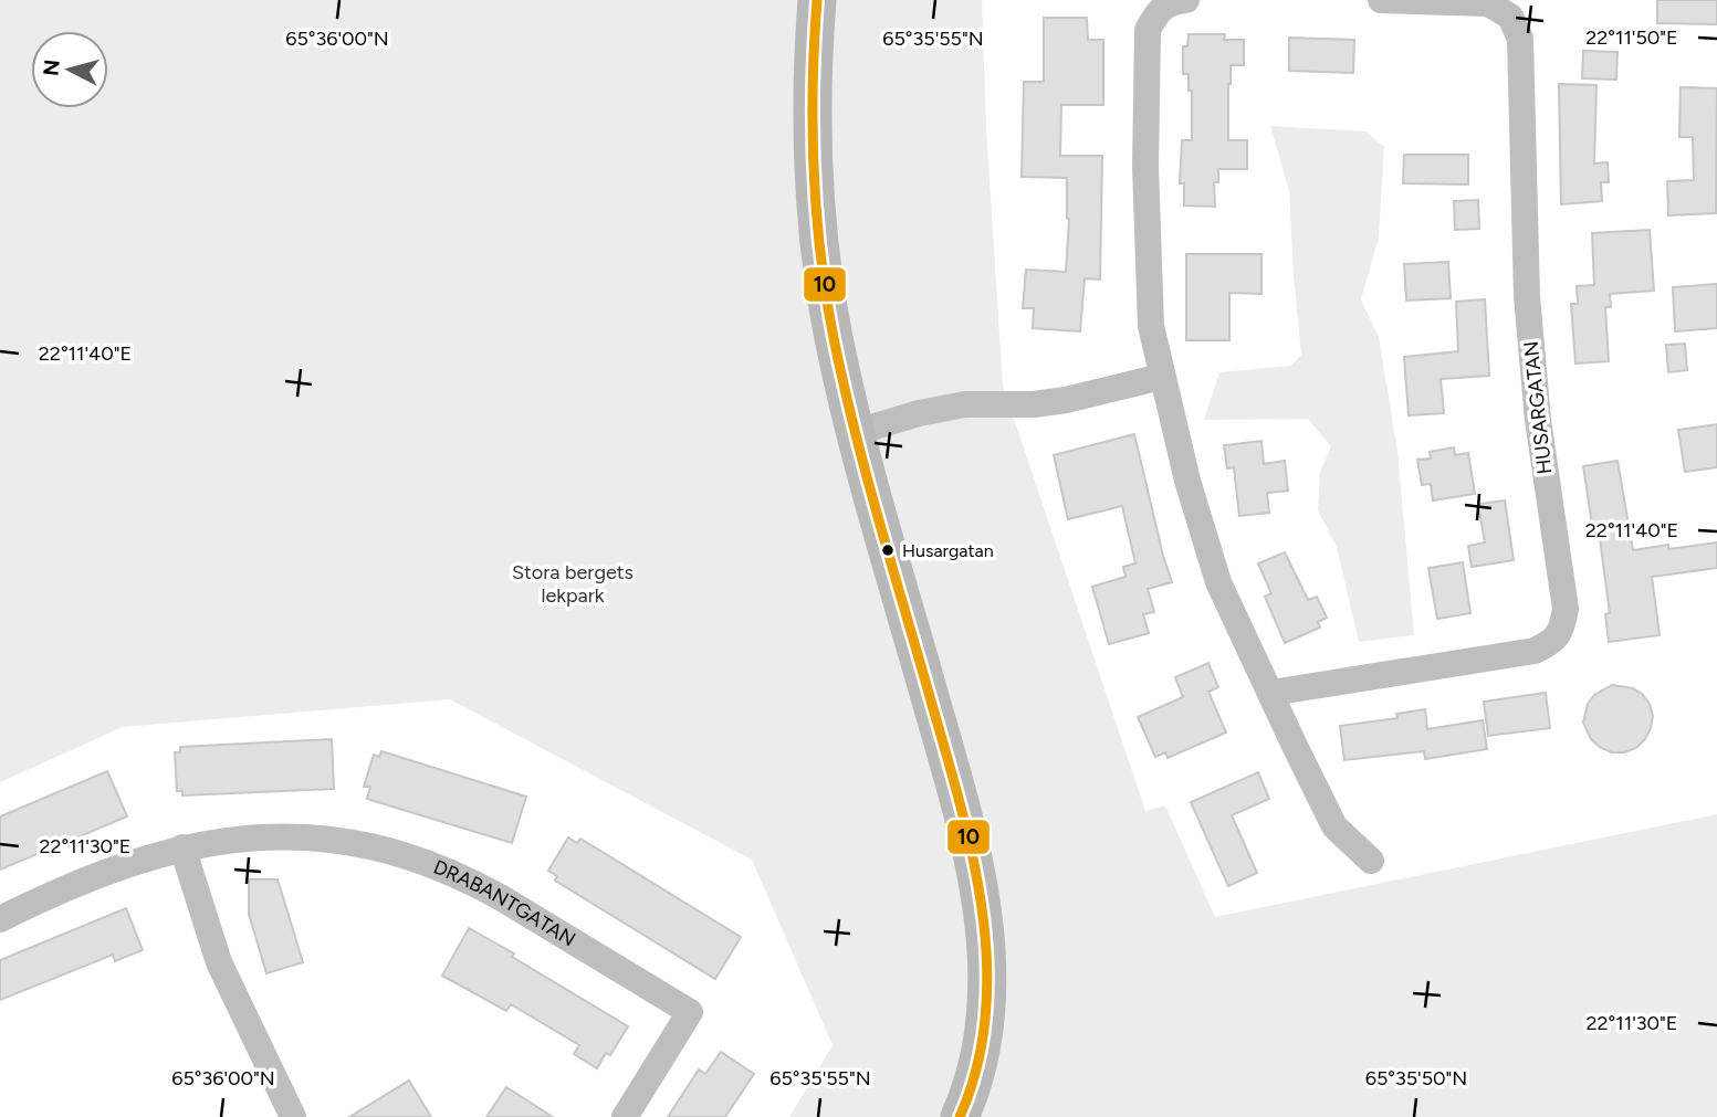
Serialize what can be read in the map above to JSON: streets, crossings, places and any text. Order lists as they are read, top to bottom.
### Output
{
  "streets": {
    "street": ["HUSARGATAN", "DRABANTGATAN"]
  },
  "parks": ["Stora bergets lekpark"],
  "places": ["Husargatan"],
  "lines": ["transit line 10"],
  "north": "left",
  "coordinates": [
    "22°11'50\"E",
    "65°36'00\"N",
    "65°35'55\"N",
    "22°11'40\"E",
    "22°11'30\"E",
    "65°35'50\"N"
  ]
}
